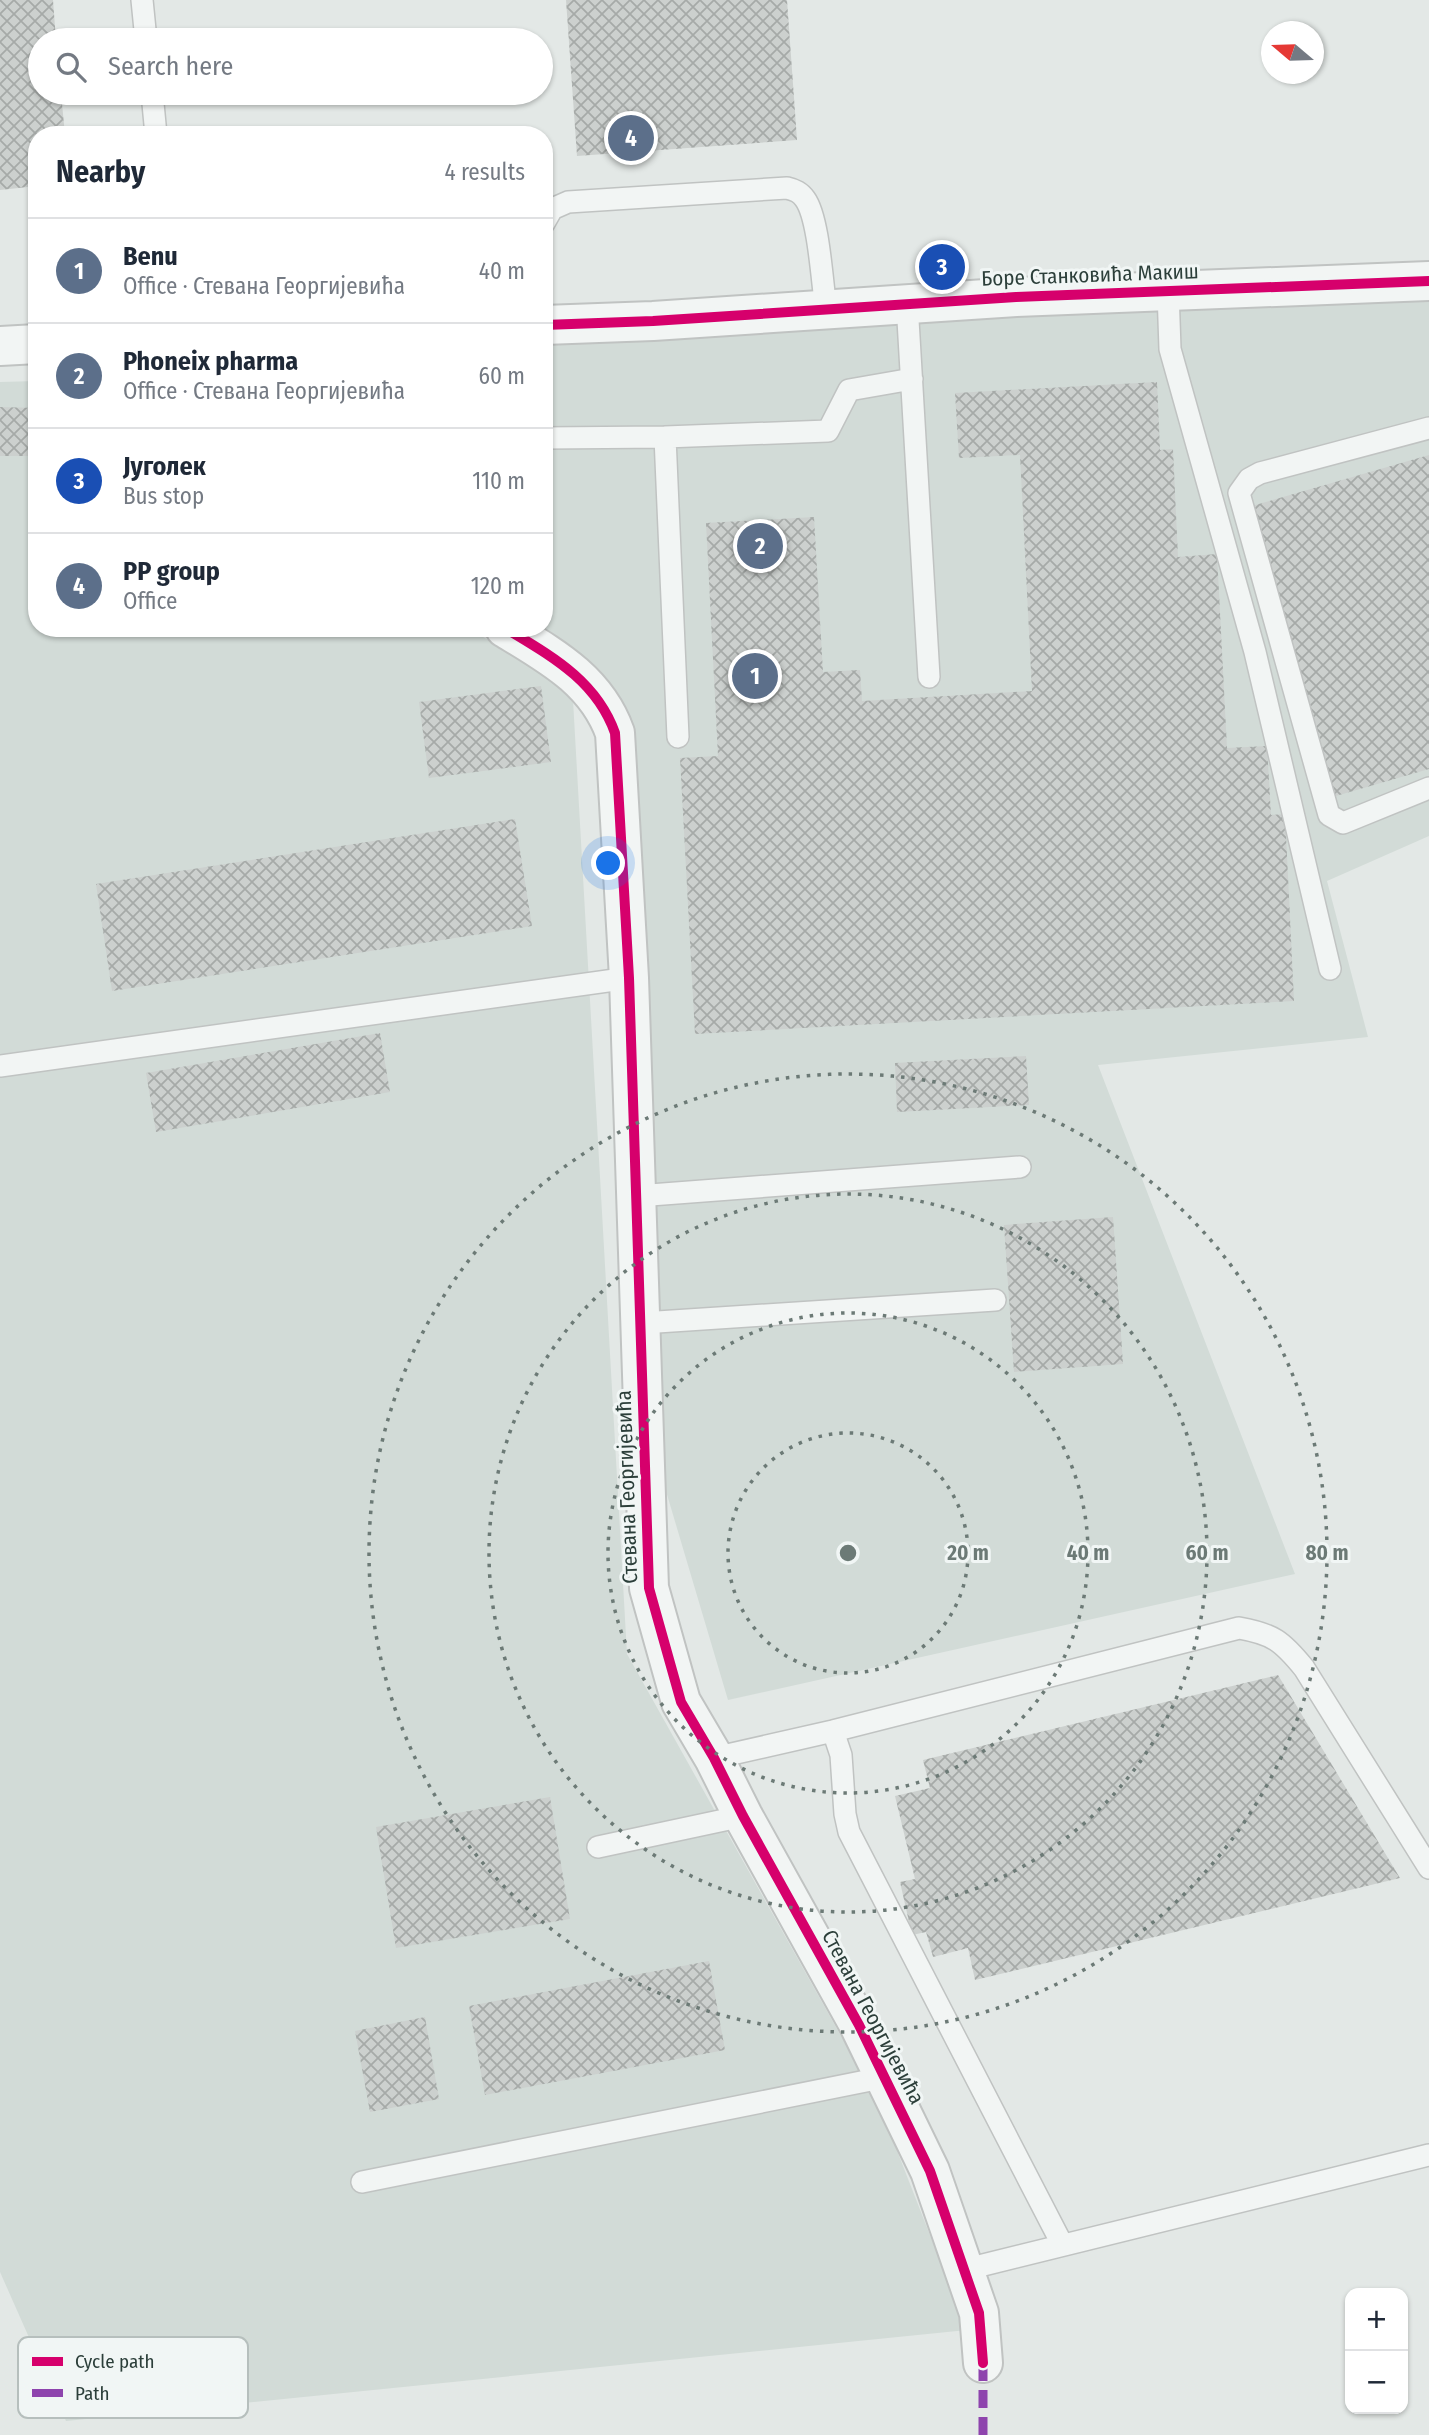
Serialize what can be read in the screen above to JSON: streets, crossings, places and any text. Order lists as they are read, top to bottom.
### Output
{
  "streets": {
    "street": ["Боре Станковића Макиш", "Стевана Георгијевића"]
  },
  "legend": ["Cycle path", "Path"],
  "north": "left",
  "page": {
    "search": "Search here",
    "pins": [
      "4",
      "3",
      "2",
      "1"
    ],
    "heading": ["Nearby", "4 results"],
    "list": [
      {
        "mark": "1",
        "name": "Benu",
        "note": "Office · Стевана Георгијевића",
        "value": "40 m"
      },
      {
        "mark": "2",
        "name": "Phoneix pharma",
        "note": "Office · Стевана Георгијевића",
        "value": "60 m"
      },
      {
        "mark": "3",
        "name": "Југолек",
        "note": "Bus stop",
        "value": "110 m"
      },
      {
        "mark": "4",
        "name": "PP group",
        "note": "Office",
        "value": "120 m"
      }
    ],
    "map_buttons": ["+", "−"]
  },
  "rings": [
    "20 m",
    "40 m",
    "60 m",
    "80 m"
  ]
}
